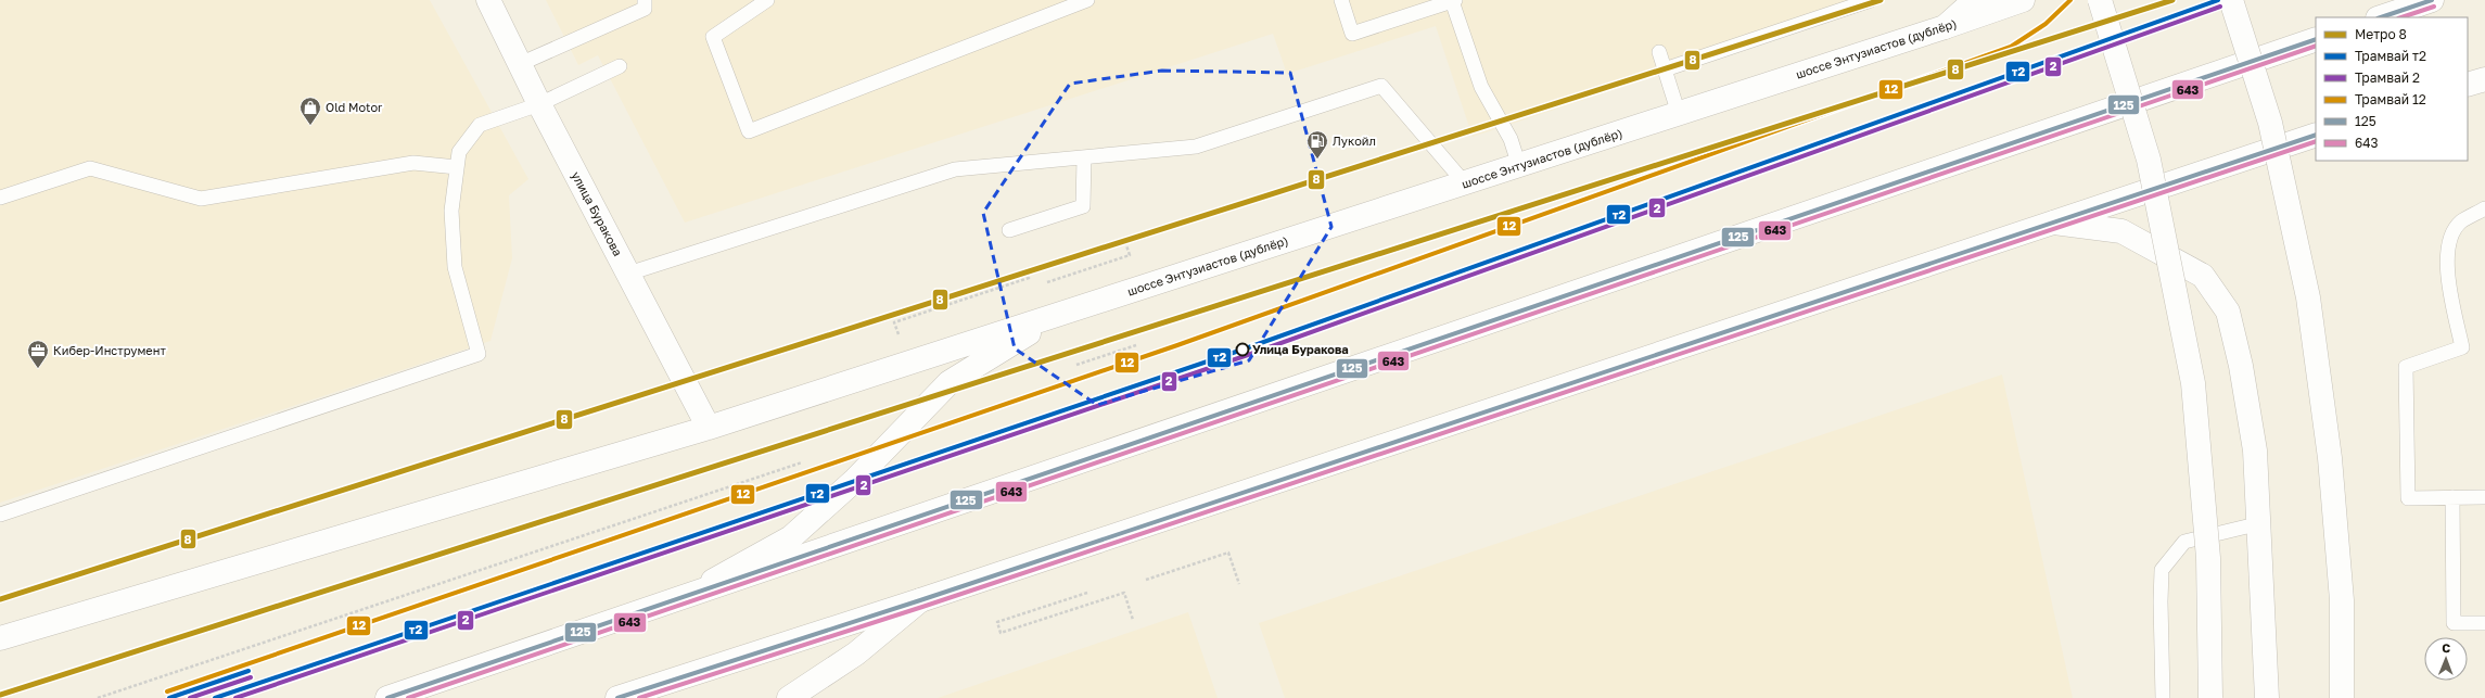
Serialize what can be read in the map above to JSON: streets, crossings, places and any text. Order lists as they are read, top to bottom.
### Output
{
  "streets": {
    "main road": ["шоссе Энтузиастов (дублёр)", "улица Буракова"]
  },
  "places": {
    "shop": ["Old Motor"],
    "fuel station": ["Лукойл"],
    "other": ["Улица Буракова"],
    "office": ["Кибер-Инструмент"]
  },
  "lines": [
    "metro line 8",
    "tram line т2",
    "tram line 12",
    "transit line 125",
    "tram line 2",
    "transit line 643"
  ],
  "legend": [
    "Метро 8",
    "Трамвай т2",
    "Трамвай 2",
    "Трамвай 12",
    "125",
    "643"
  ],
  "north": "top"
}
